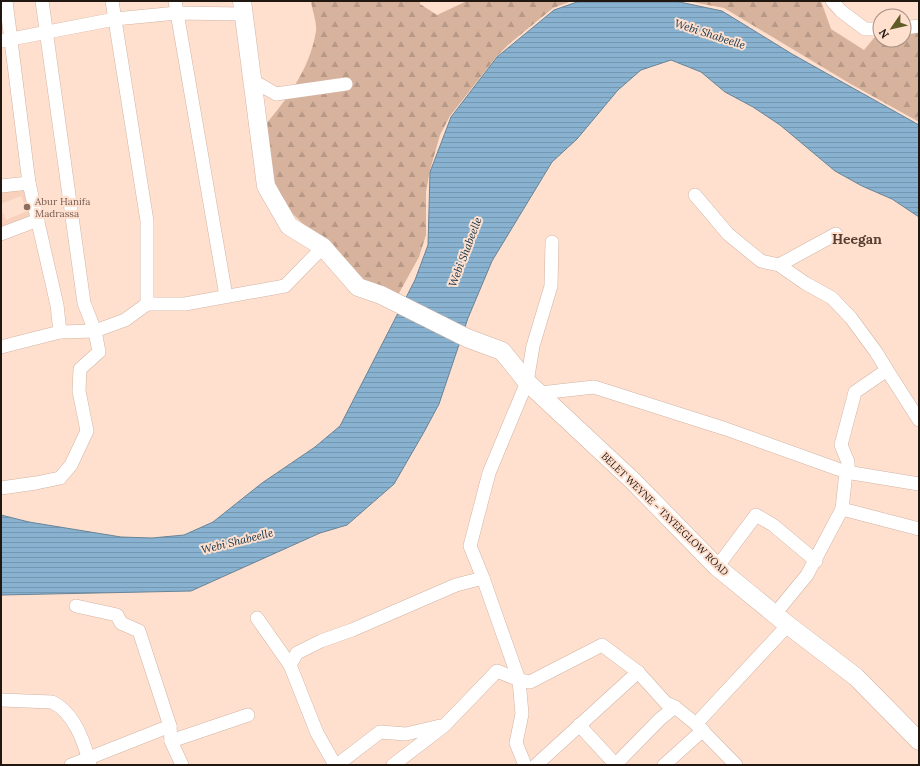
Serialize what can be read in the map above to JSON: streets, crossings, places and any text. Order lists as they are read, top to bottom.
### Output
{
  "streets": {
    "main road": ["BELET WEYNE - TAYEEGLOW ROAD"]
  },
  "districts": ["Heegan"],
  "water": ["Webi Shabeelle"],
  "places": ["Abur Hanifa Madrassa"],
  "north": "bottom left"
}
